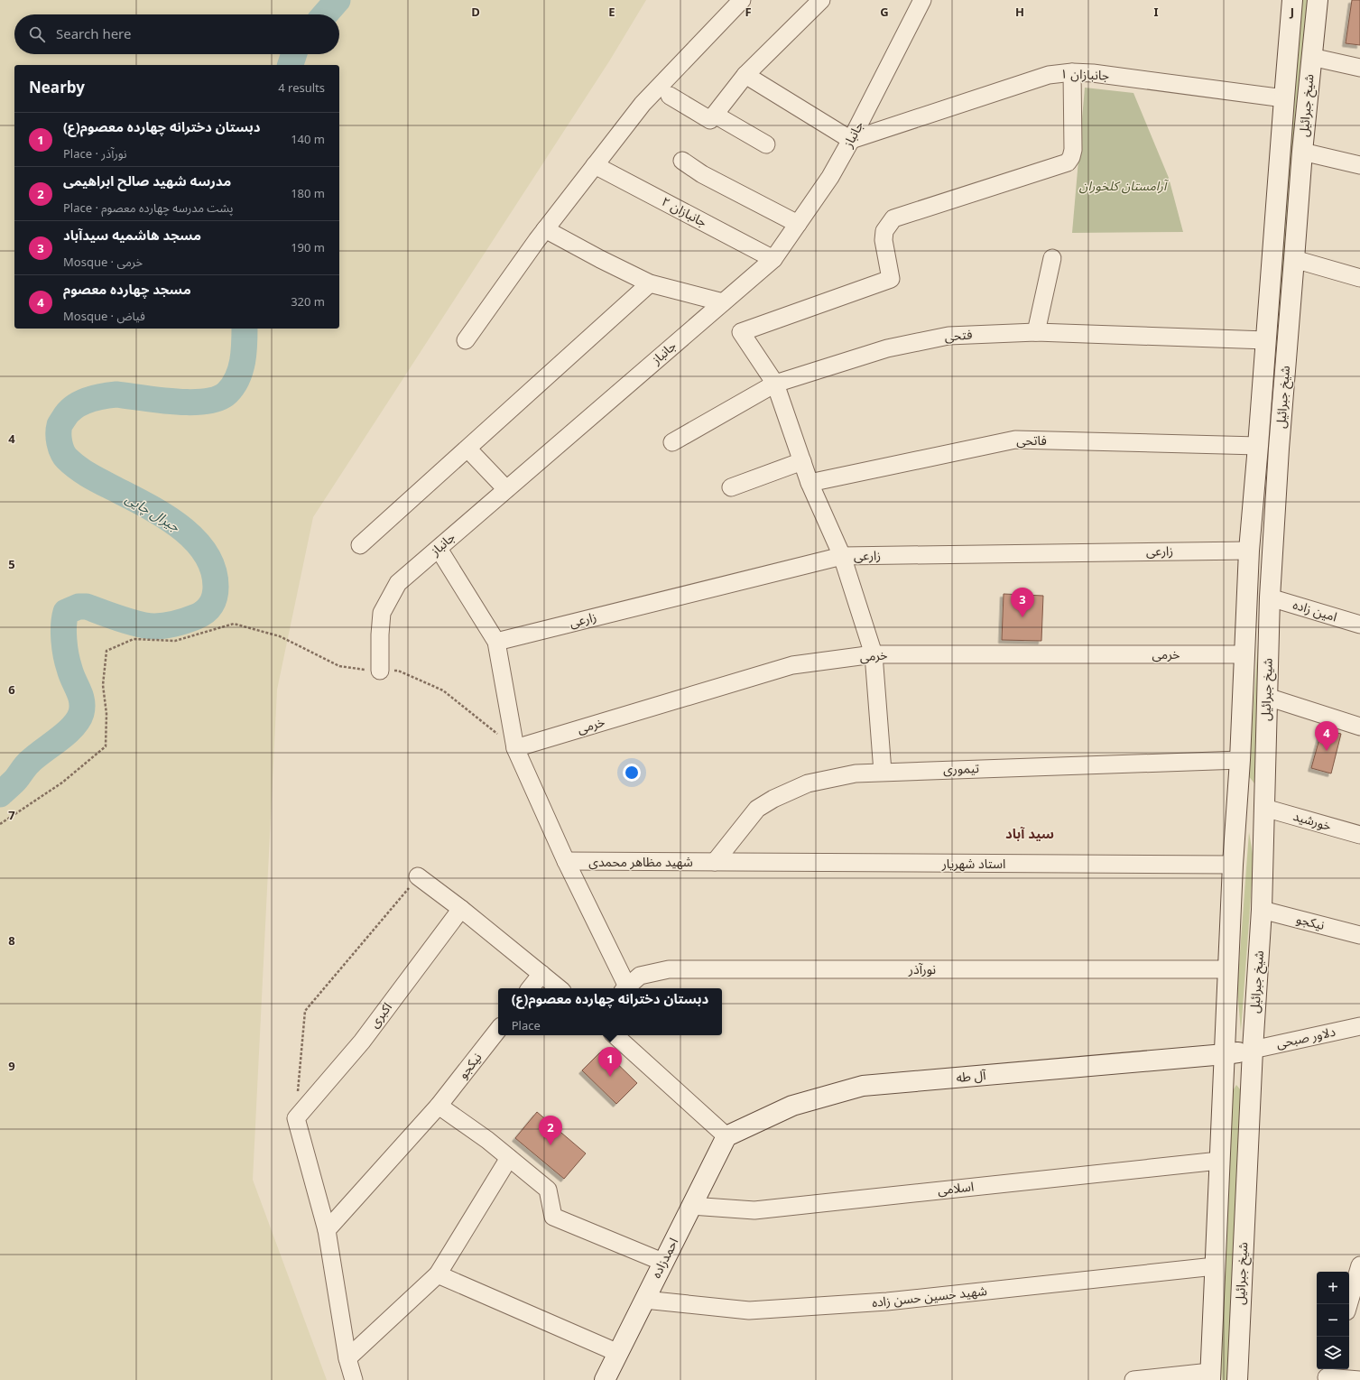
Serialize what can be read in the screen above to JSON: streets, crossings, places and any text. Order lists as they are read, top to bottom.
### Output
{
  "streets": {
    "street": [
      "جانبازان ۱",
      "شیخ جبرائیل",
      "جانباز",
      "جانبازان ۲",
      "فتحی",
      "فاتحی",
      "زارعی",
      "امین زاده",
      "خرمی",
      "تیموری",
      "خورشید",
      "شهید مظاهر محمدی",
      "استاد شهریار",
      "نیکجو",
      "نورآذر",
      "اکبری",
      "دلاور صبحی",
      "آل طه",
      "اسلامی",
      "احمدزاده",
      "شهید حسین حسن زاده"
    ]
  },
  "crossings": [
    ["جانبازان ۱", "شیخ جبرائیل"],
    ["جانبازان ۱", "جانباز"],
    ["شیخ جبرائیل", "فتحی"],
    ["شیخ جبرائیل", "فاتحی"],
    ["شیخ جبرائیل", "زارعی"],
    ["شیخ جبرائیل", "امین زاده"],
    ["شیخ جبرائیل", "خرمی"],
    ["شیخ جبرائیل", "تیموری"],
    ["شیخ جبرائیل", "خورشید"],
    ["شیخ جبرائیل", "استاد شهریار"],
    ["شیخ جبرائیل", "نیکجو"],
    ["شیخ جبرائیل", "نورآذر"],
    ["شیخ جبرائیل", "دلاور صبحی"],
    ["شیخ جبرائیل", "آل طه"],
    ["شیخ جبرائیل", "اسلامی"],
    ["شیخ جبرائیل", "شهید حسین حسن زاده"],
    ["جانباز", "جانبازان ۲"],
    ["تیموری", "شهید مظاهر محمدی"],
    ["تیموری", "استاد شهریار"],
    ["شهید مظاهر محمدی", "استاد شهریار"],
    ["دلاور صبحی", "آل طه"],
    ["آل طه", "احمدزاده"],
    ["اسلامی", "احمدزاده"],
    ["احمدزاده", "شهید حسین حسن زاده"]
  ],
  "districts": ["سید آباد"],
  "water": ["جیرال چایی"],
  "parks": ["آرامستان کلخوران"],
  "page": {
    "search": "Search here",
    "heading": ["Nearby", "4 results"],
    "list": [
      {
        "mark": "1",
        "name": "دبستان دخترانه چهارده معصوم(ع)",
        "note": "Place · نورآذر",
        "value": "140 m"
      },
      {
        "mark": "2",
        "name": "مدرسه شهید صالح ابراهیمی",
        "note": "Place · پشت مدرسه چهارده معصوم",
        "value": "180 m"
      },
      {
        "mark": "3",
        "name": "مسجد هاشمیه سیدآباد",
        "note": "Mosque · خرمی",
        "value": "190 m"
      },
      {
        "mark": "4",
        "name": "مسجد چهارده معصوم",
        "note": "Mosque · فیاض",
        "value": "320 m"
      }
    ],
    "pins": [
      "3",
      "4",
      "1",
      "2"
    ],
    "popup": ["دبستان دخترانه چهارده معصوم(ع)", "Place"],
    "map_buttons": ["+", "−"]
  },
  "grid": {
    "columns": [
      "D",
      "E",
      "F",
      "G",
      "H",
      "I",
      "J"
    ],
    "rows": [
      "4",
      "5",
      "6",
      "7",
      "8",
      "9"
    ]
  }
}
